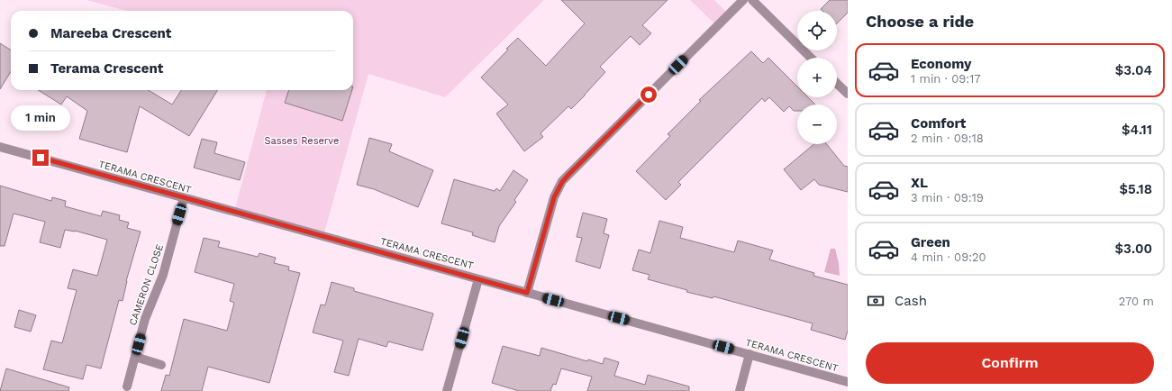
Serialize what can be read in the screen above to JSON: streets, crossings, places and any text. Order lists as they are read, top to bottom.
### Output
{
  "streets": {
    "street": ["TERAMA CRESCENT", "CAMERON CLOSE"]
  },
  "crossings": [
    ["TERAMA CRESCENT", "CAMERON CLOSE"]
  ],
  "parks": ["Sasses Reserve"],
  "page": {
    "heading": "Choose a ride",
    "map_buttons": ["+", "−"],
    "banner": ["Mareeba Crescent", "Terama Crescent"],
    "list": [
      {
        "name": "Economy",
        "note": "1 min · 09:17",
        "value": "$3.04"
      },
      {
        "name": "Comfort",
        "note": "2 min · 09:18",
        "value": "$4.11"
      },
      {
        "name": "XL",
        "note": "3 min · 09:19",
        "value": "$5.18"
      },
      {
        "name": "Green",
        "note": "4 min · 09:20",
        "value": "$3.00"
      }
    ],
    "bubble": "1 min",
    "pay": ["Cash", "270 m"],
    "buttons": "Confirm"
  }
}
